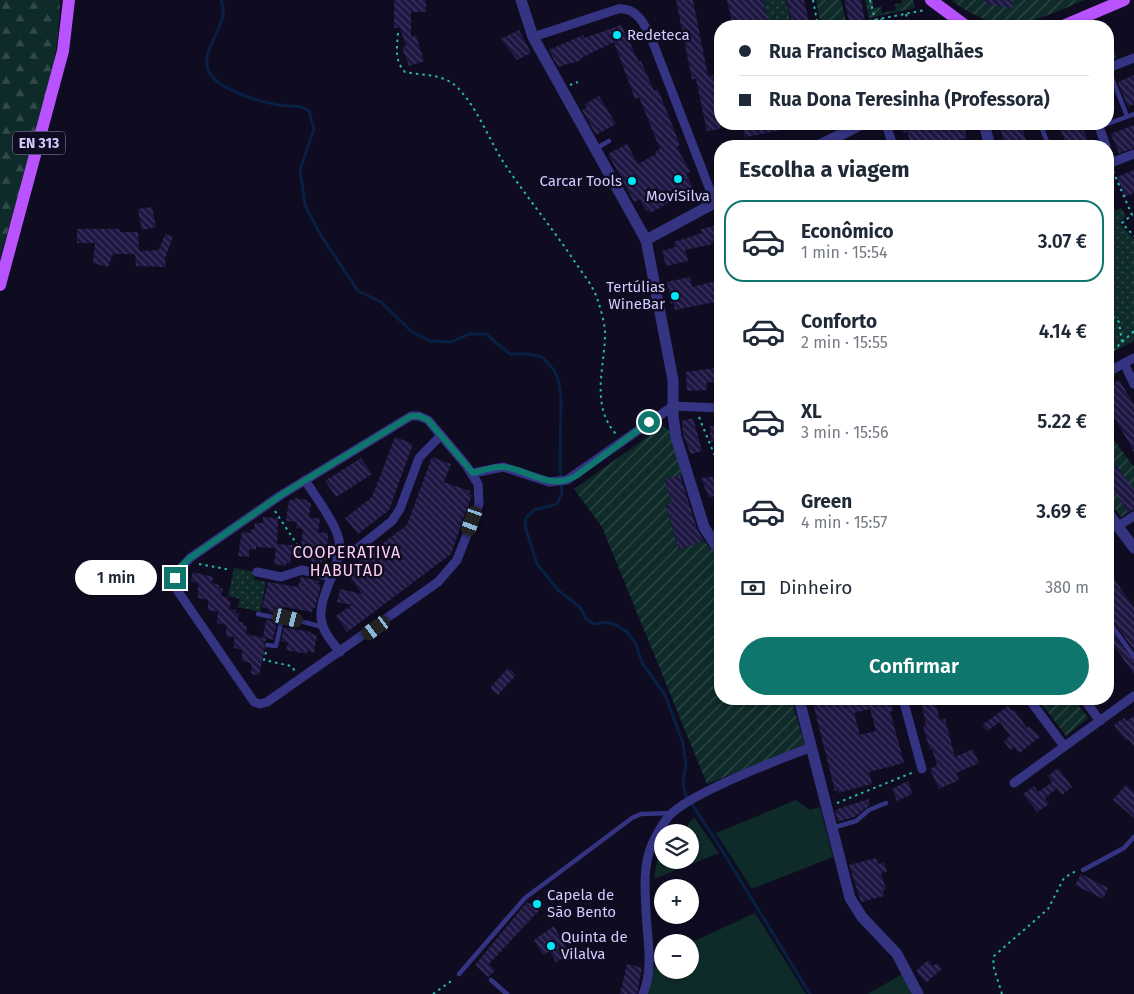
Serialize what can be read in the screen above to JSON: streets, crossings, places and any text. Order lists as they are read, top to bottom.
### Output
{
  "streets": {
    "main road": ["EN 313"]
  },
  "districts": ["COOPERATIVA HABUTAD"],
  "places": [
    "Redeteca",
    "MoviSilva",
    "Carcar Tools",
    "Tertúlias WineBar",
    "Capela de São Bento",
    "Quinta de Vilalva"
  ],
  "page": {
    "banner": ["Rua Francisco Magalhães", "Rua Dona Teresinha (Professora)"],
    "heading": "Escolha a viagem",
    "list": [
      {
        "name": "Econômico",
        "note": "1 min · 15:54",
        "value": "3.07 €"
      },
      {
        "name": "Conforto",
        "note": "2 min · 15:55",
        "value": "4.14 €"
      },
      {
        "name": "XL",
        "note": "3 min · 15:56",
        "value": "5.22 €"
      },
      {
        "name": "Green",
        "note": "4 min · 15:57",
        "value": "3.69 €"
      }
    ],
    "bubble": "1 min",
    "pay": ["Dinheiro", "380 m"],
    "buttons": "Confirmar",
    "map_buttons": ["+", "−"]
  }
}
